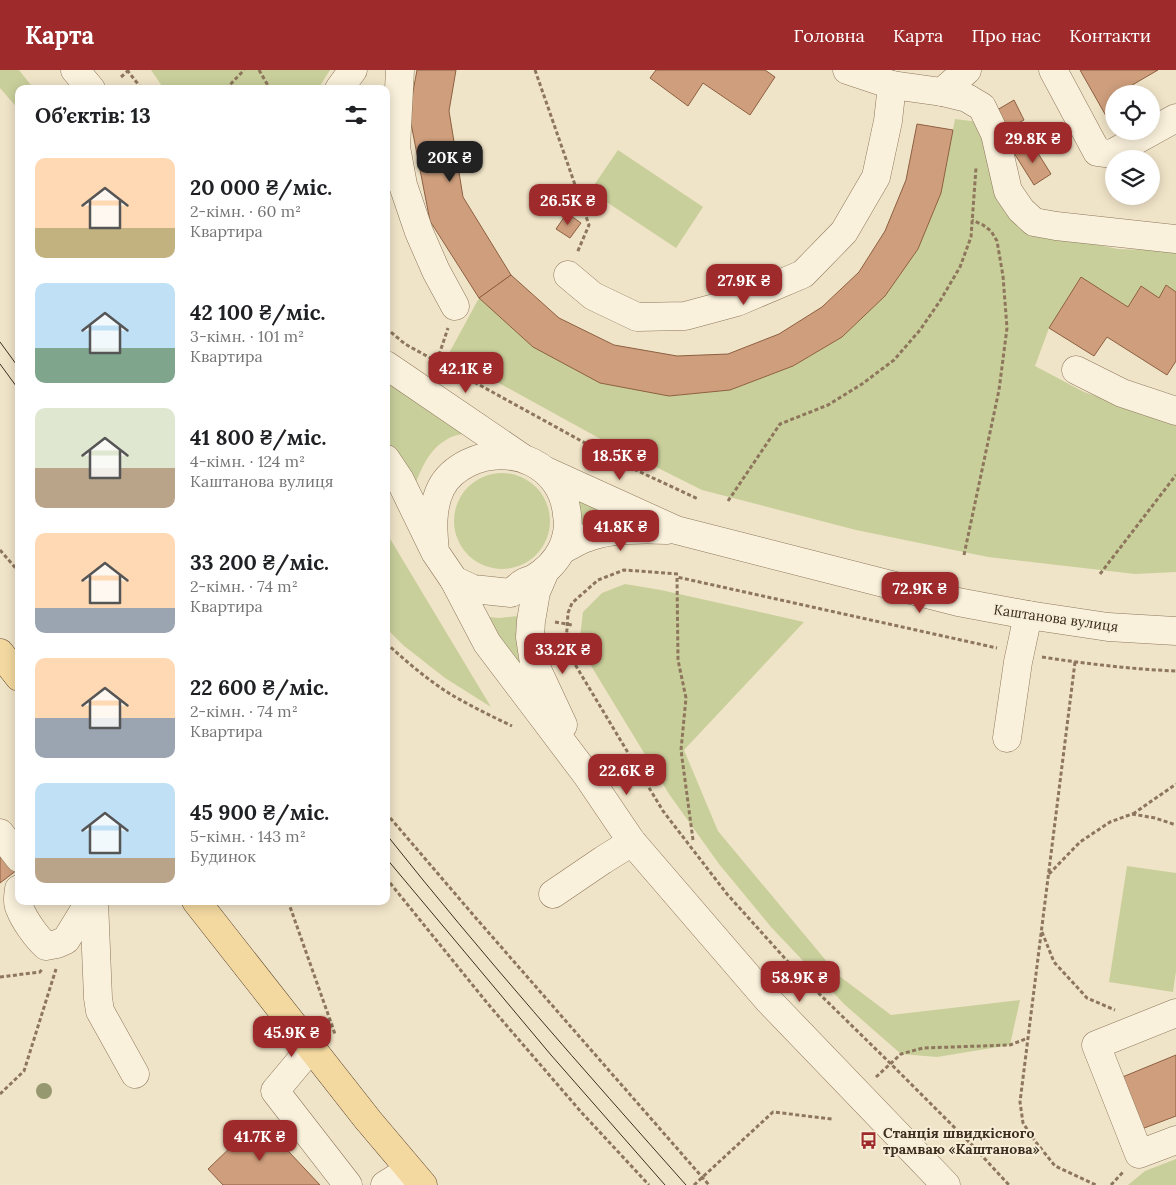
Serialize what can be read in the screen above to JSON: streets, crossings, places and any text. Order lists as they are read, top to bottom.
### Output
{
  "streets": {
    "street": ["Каштанова вулиця"]
  },
  "places": {
    "bus stop": ["Станція швидкісного трамваю «Каштанова»"]
  },
  "page": {
    "header": "Карта",
    "nav": [
      "Головна",
      "Карта",
      "Про нас",
      "Контакти"
    ],
    "heading": "Об’єктів: 13",
    "price": [
      "29.8K ₴",
      "20K ₴",
      "26.5K ₴",
      "27.9K ₴",
      "42.1K ₴",
      "18.5K ₴",
      "41.8K ₴",
      "72.9K ₴",
      "33.2K ₴",
      "22.6K ₴",
      "58.9K ₴",
      "45.9K ₴",
      "41.7K ₴"
    ],
    "list": [
      {
        "name": "20 000 ₴/міс.",
        "note": "2-кімн. · 60 m² · Квартира"
      },
      {
        "name": "42 100 ₴/міс.",
        "note": "3-кімн. · 101 m² · Квартира"
      },
      {
        "name": "41 800 ₴/міс.",
        "note": "4-кімн. · 124 m² · Каштанова вулиця"
      },
      {
        "name": "33 200 ₴/міс.",
        "note": "2-кімн. · 74 m² · Квартира"
      },
      {
        "name": "22 600 ₴/міс.",
        "note": "2-кімн. · 74 m² · Квартира"
      },
      {
        "name": "45 900 ₴/міс.",
        "note": "5-кімн. · 143 m² · Будинок"
      }
    ]
  }
}
